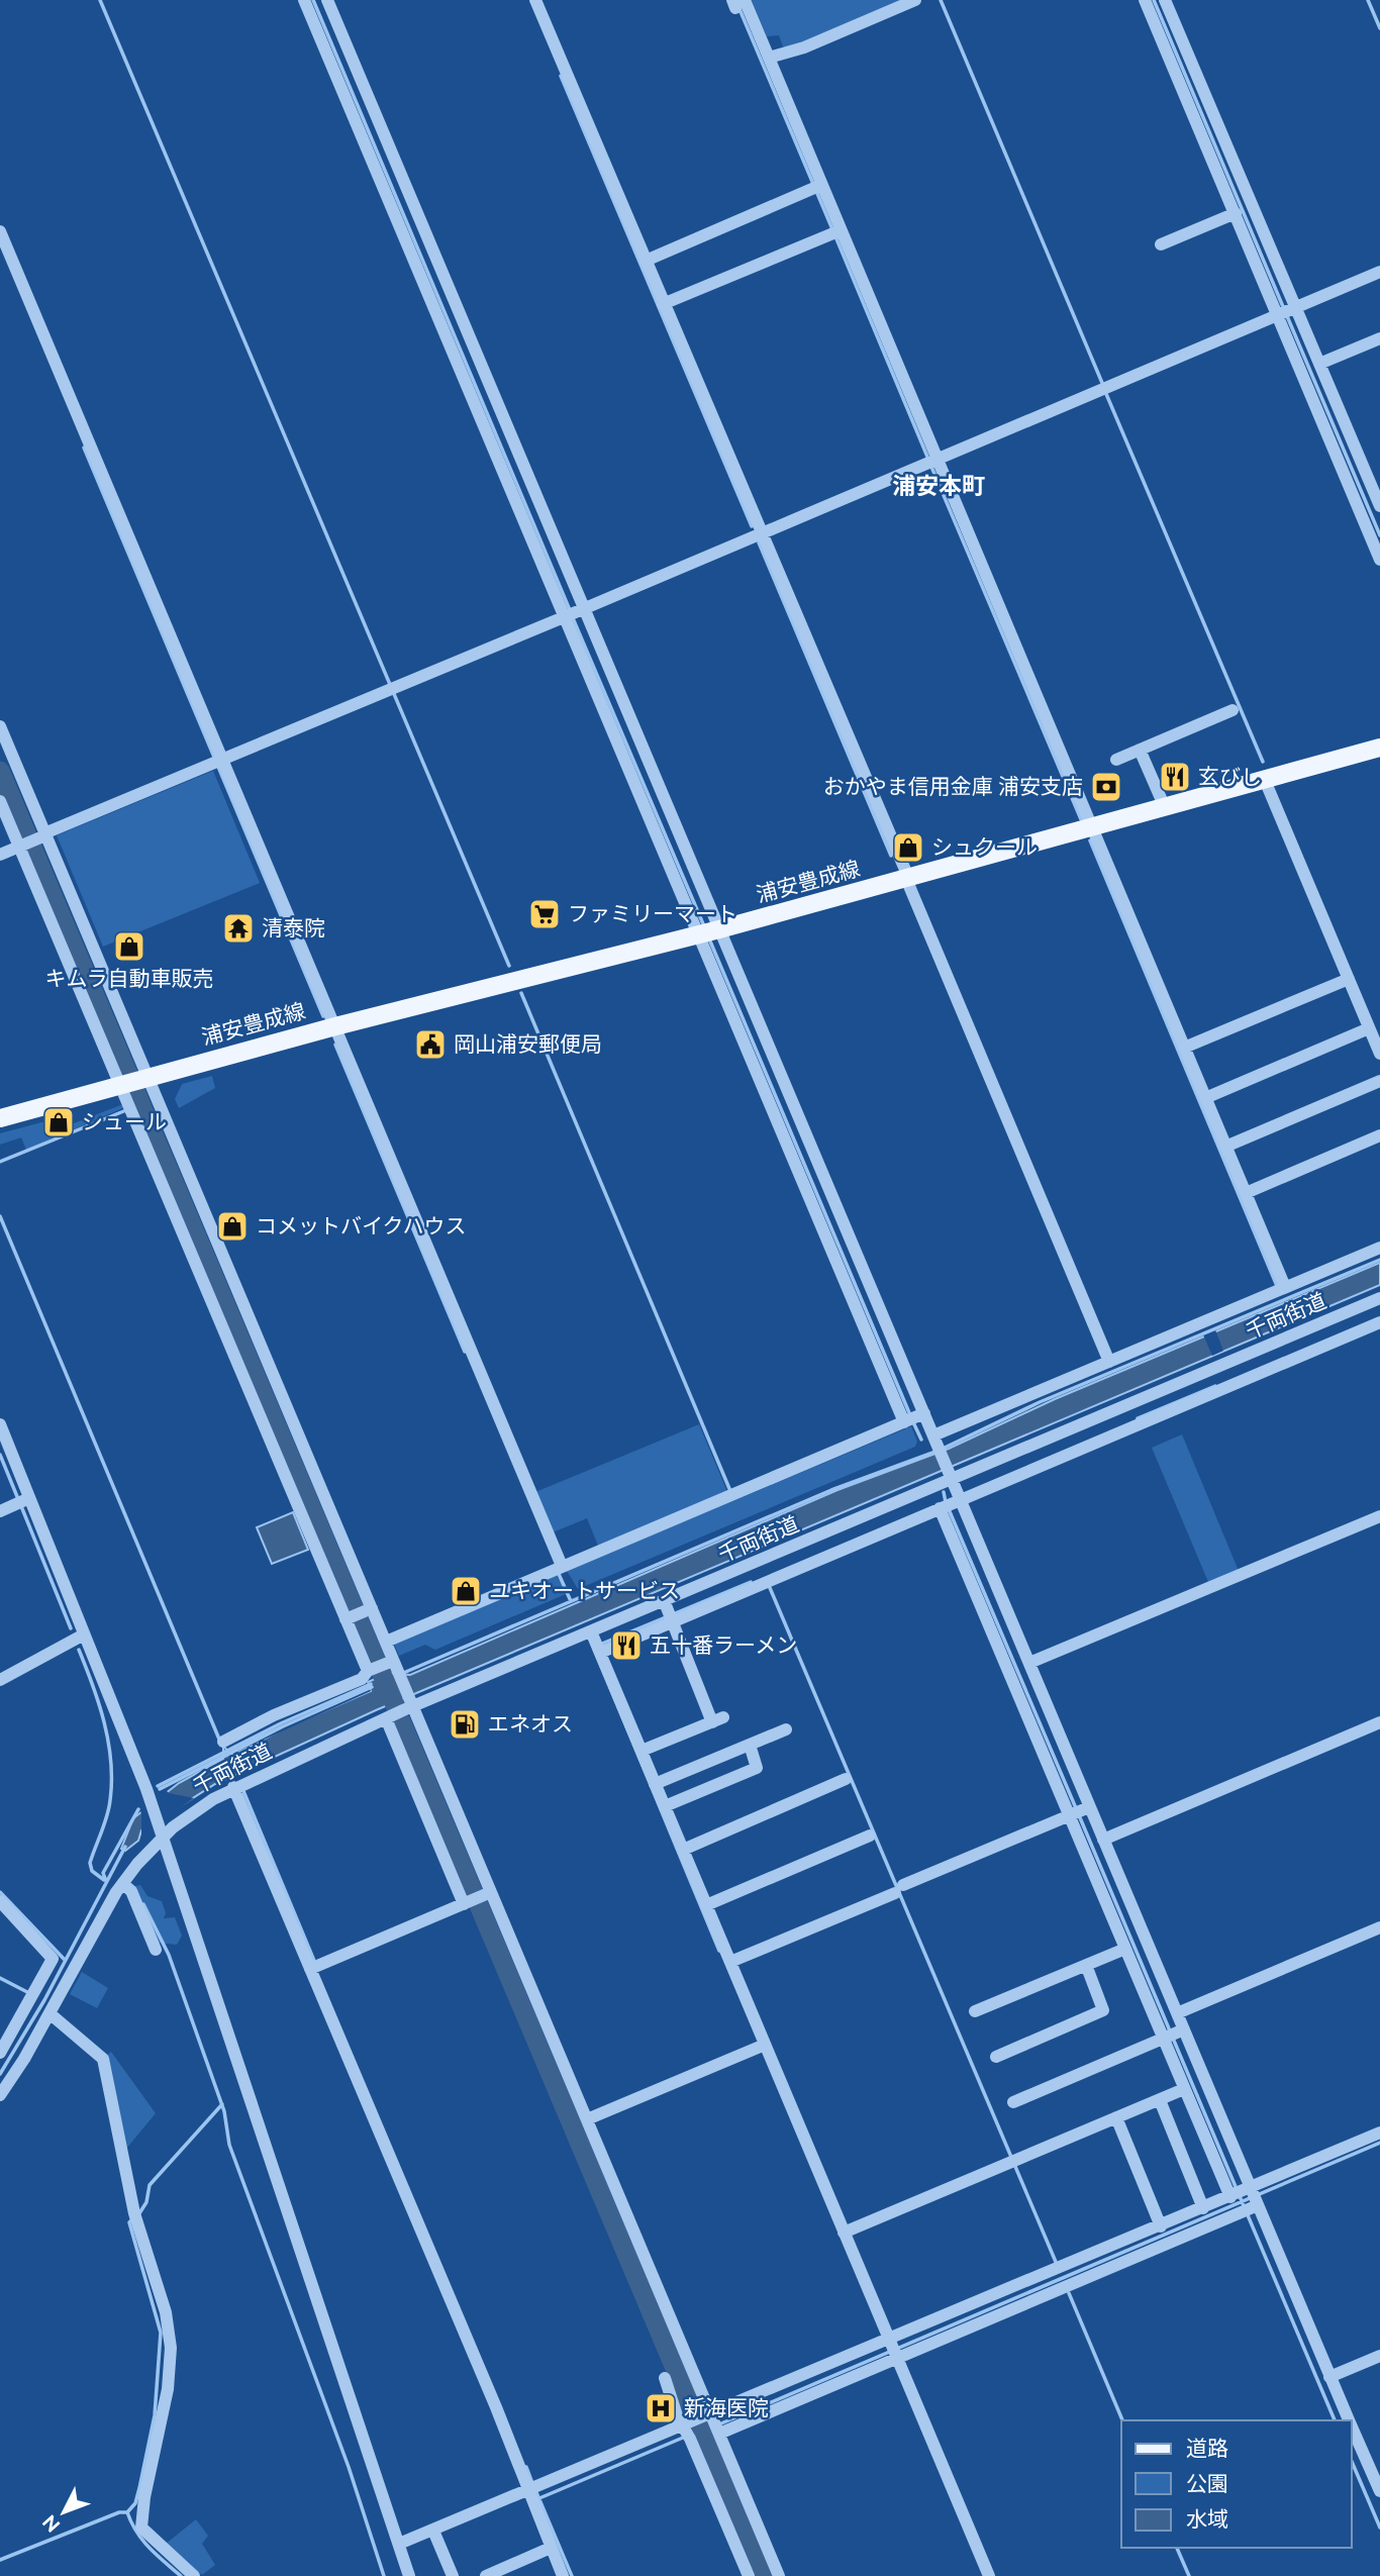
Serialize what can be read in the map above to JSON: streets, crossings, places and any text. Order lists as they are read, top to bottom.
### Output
{
  "streets": {
    "main road": ["浦安豊成線"],
    "street": ["千両街道"]
  },
  "districts": ["浦安本町"],
  "places": {
    "restaurant": ["玄びし", "五十番ラーメン"],
    "bank": ["おかやま信用金庫 浦安支店"],
    "shop": [
      "シュクール",
      "キムラ自動車販売",
      "シュール",
      "コメットバイクハウス",
      "ユキオートサービス"
    ],
    "supermarket": ["ファミリーマート"],
    "temple": ["清泰院"],
    "public building": ["岡山浦安郵便局"],
    "fuel station": ["エネオス"],
    "hospital": ["新海医院"]
  },
  "legend": ["道路", "公園", "水域"],
  "north": "bottom left"
}
